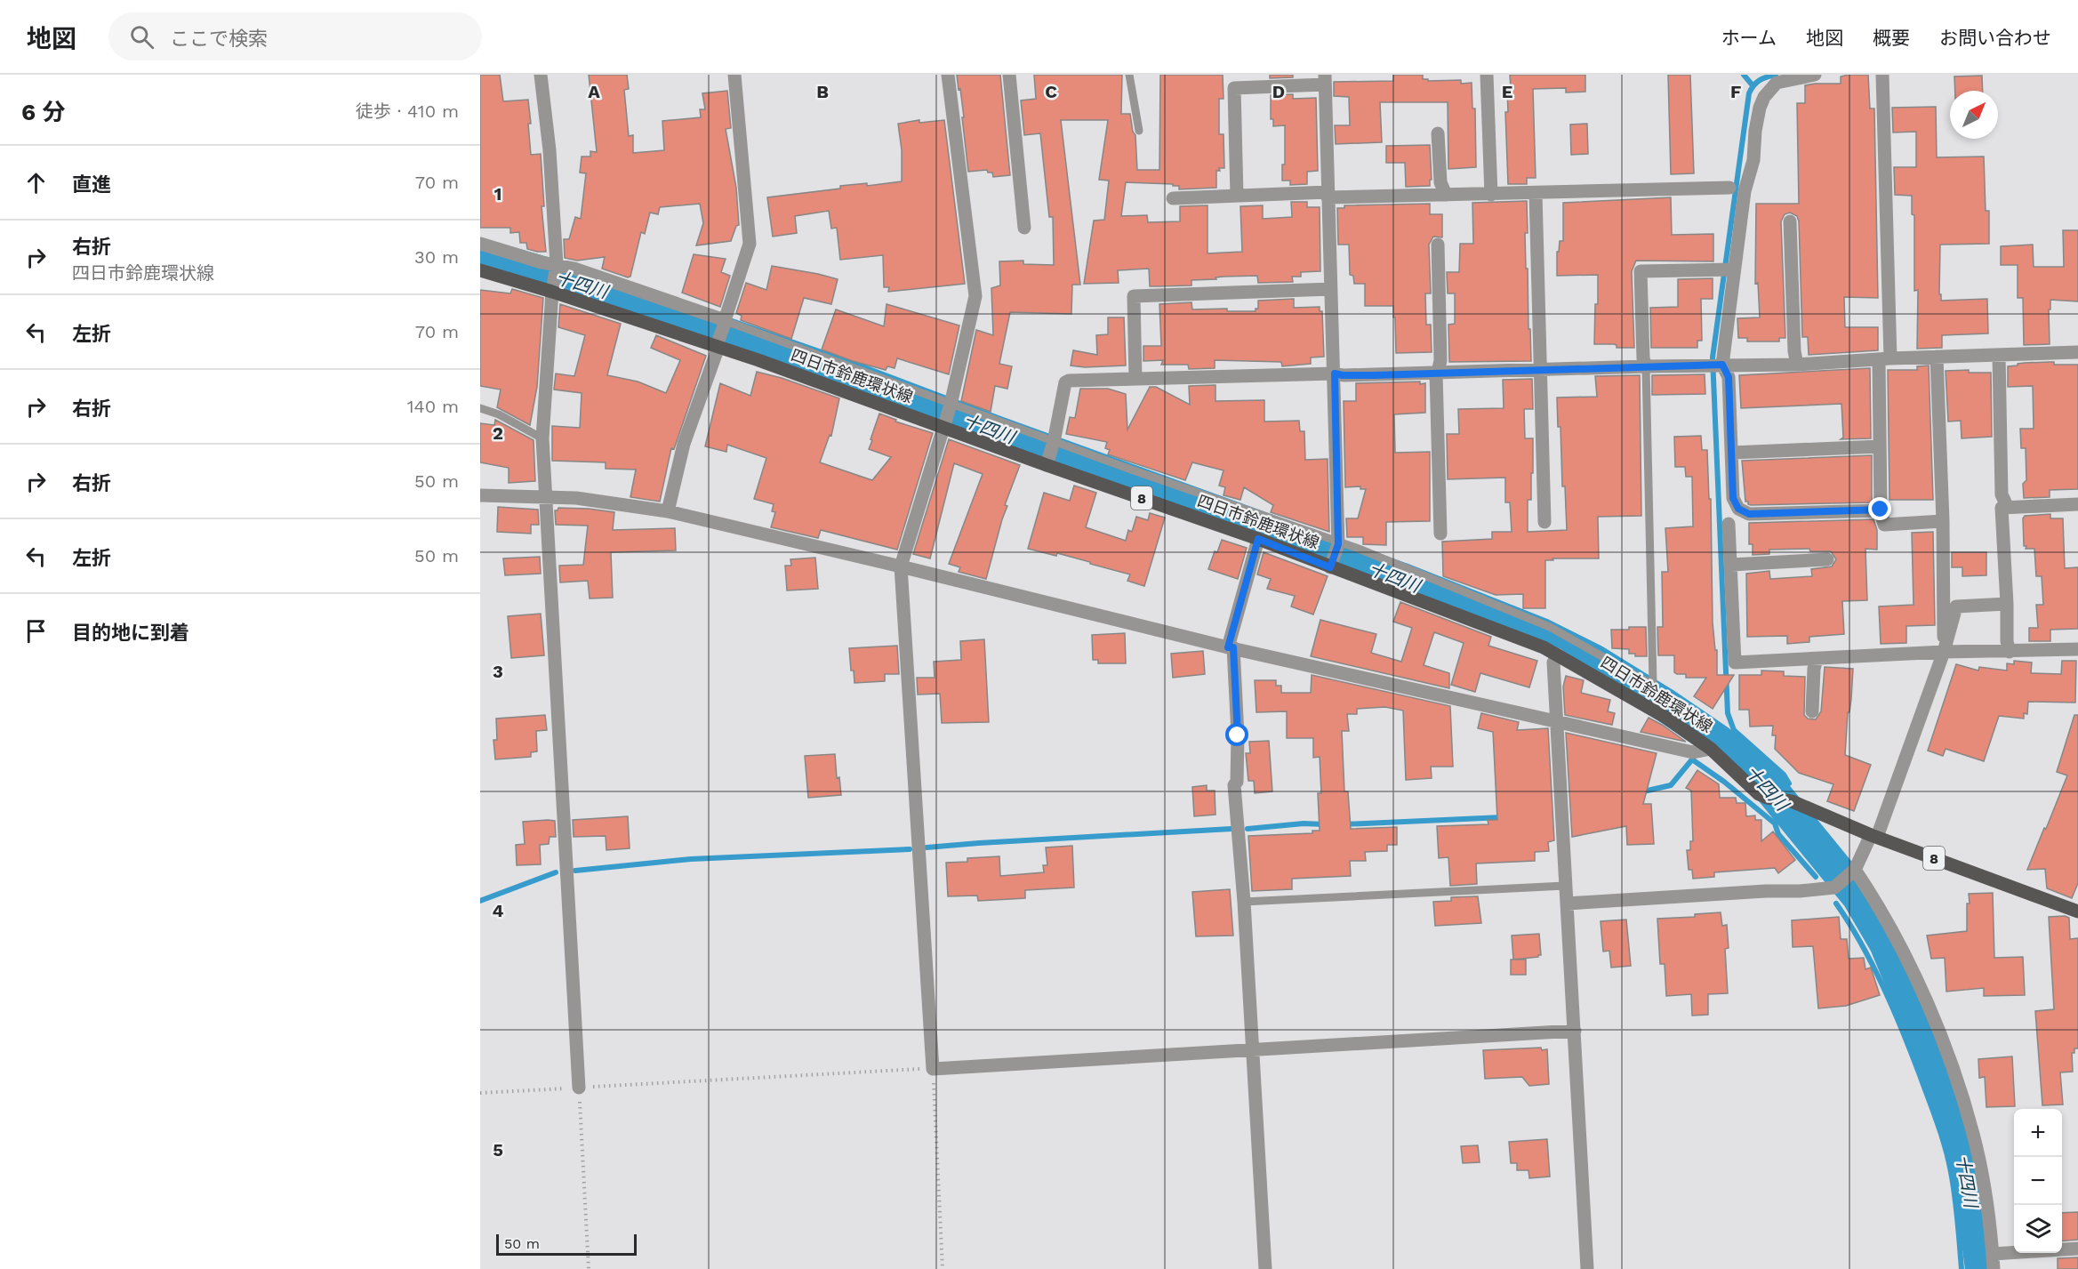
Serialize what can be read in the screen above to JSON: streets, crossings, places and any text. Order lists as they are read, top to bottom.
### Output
{
  "streets": {
    "main road": ["四日市鈴鹿環状線", "8"]
  },
  "water": ["十四川"],
  "scale_bar": "50 m",
  "north": "top right",
  "page": {
    "header": "地図",
    "search": "ここで検索",
    "nav": [
      "ホーム",
      "地図",
      "概要",
      "お問い合わせ"
    ],
    "heading": ["6 分", "徒歩 · 410 m"],
    "list": [
      ["直進", "70 m"],
      ["右折", "四日市鈴鹿環状線", "30 m"],
      ["左折", "70 m"],
      ["右折", "140 m"],
      ["右折", "50 m"],
      ["左折", "50 m"],
      "目的地に到着"
    ],
    "map_buttons": ["+", "−"],
    "scale": "50 m"
  },
  "grid": {
    "columns": [
      "A",
      "B",
      "C",
      "D",
      "E",
      "F"
    ],
    "rows": [
      "1",
      "2",
      "3",
      "4",
      "5"
    ]
  }
}
